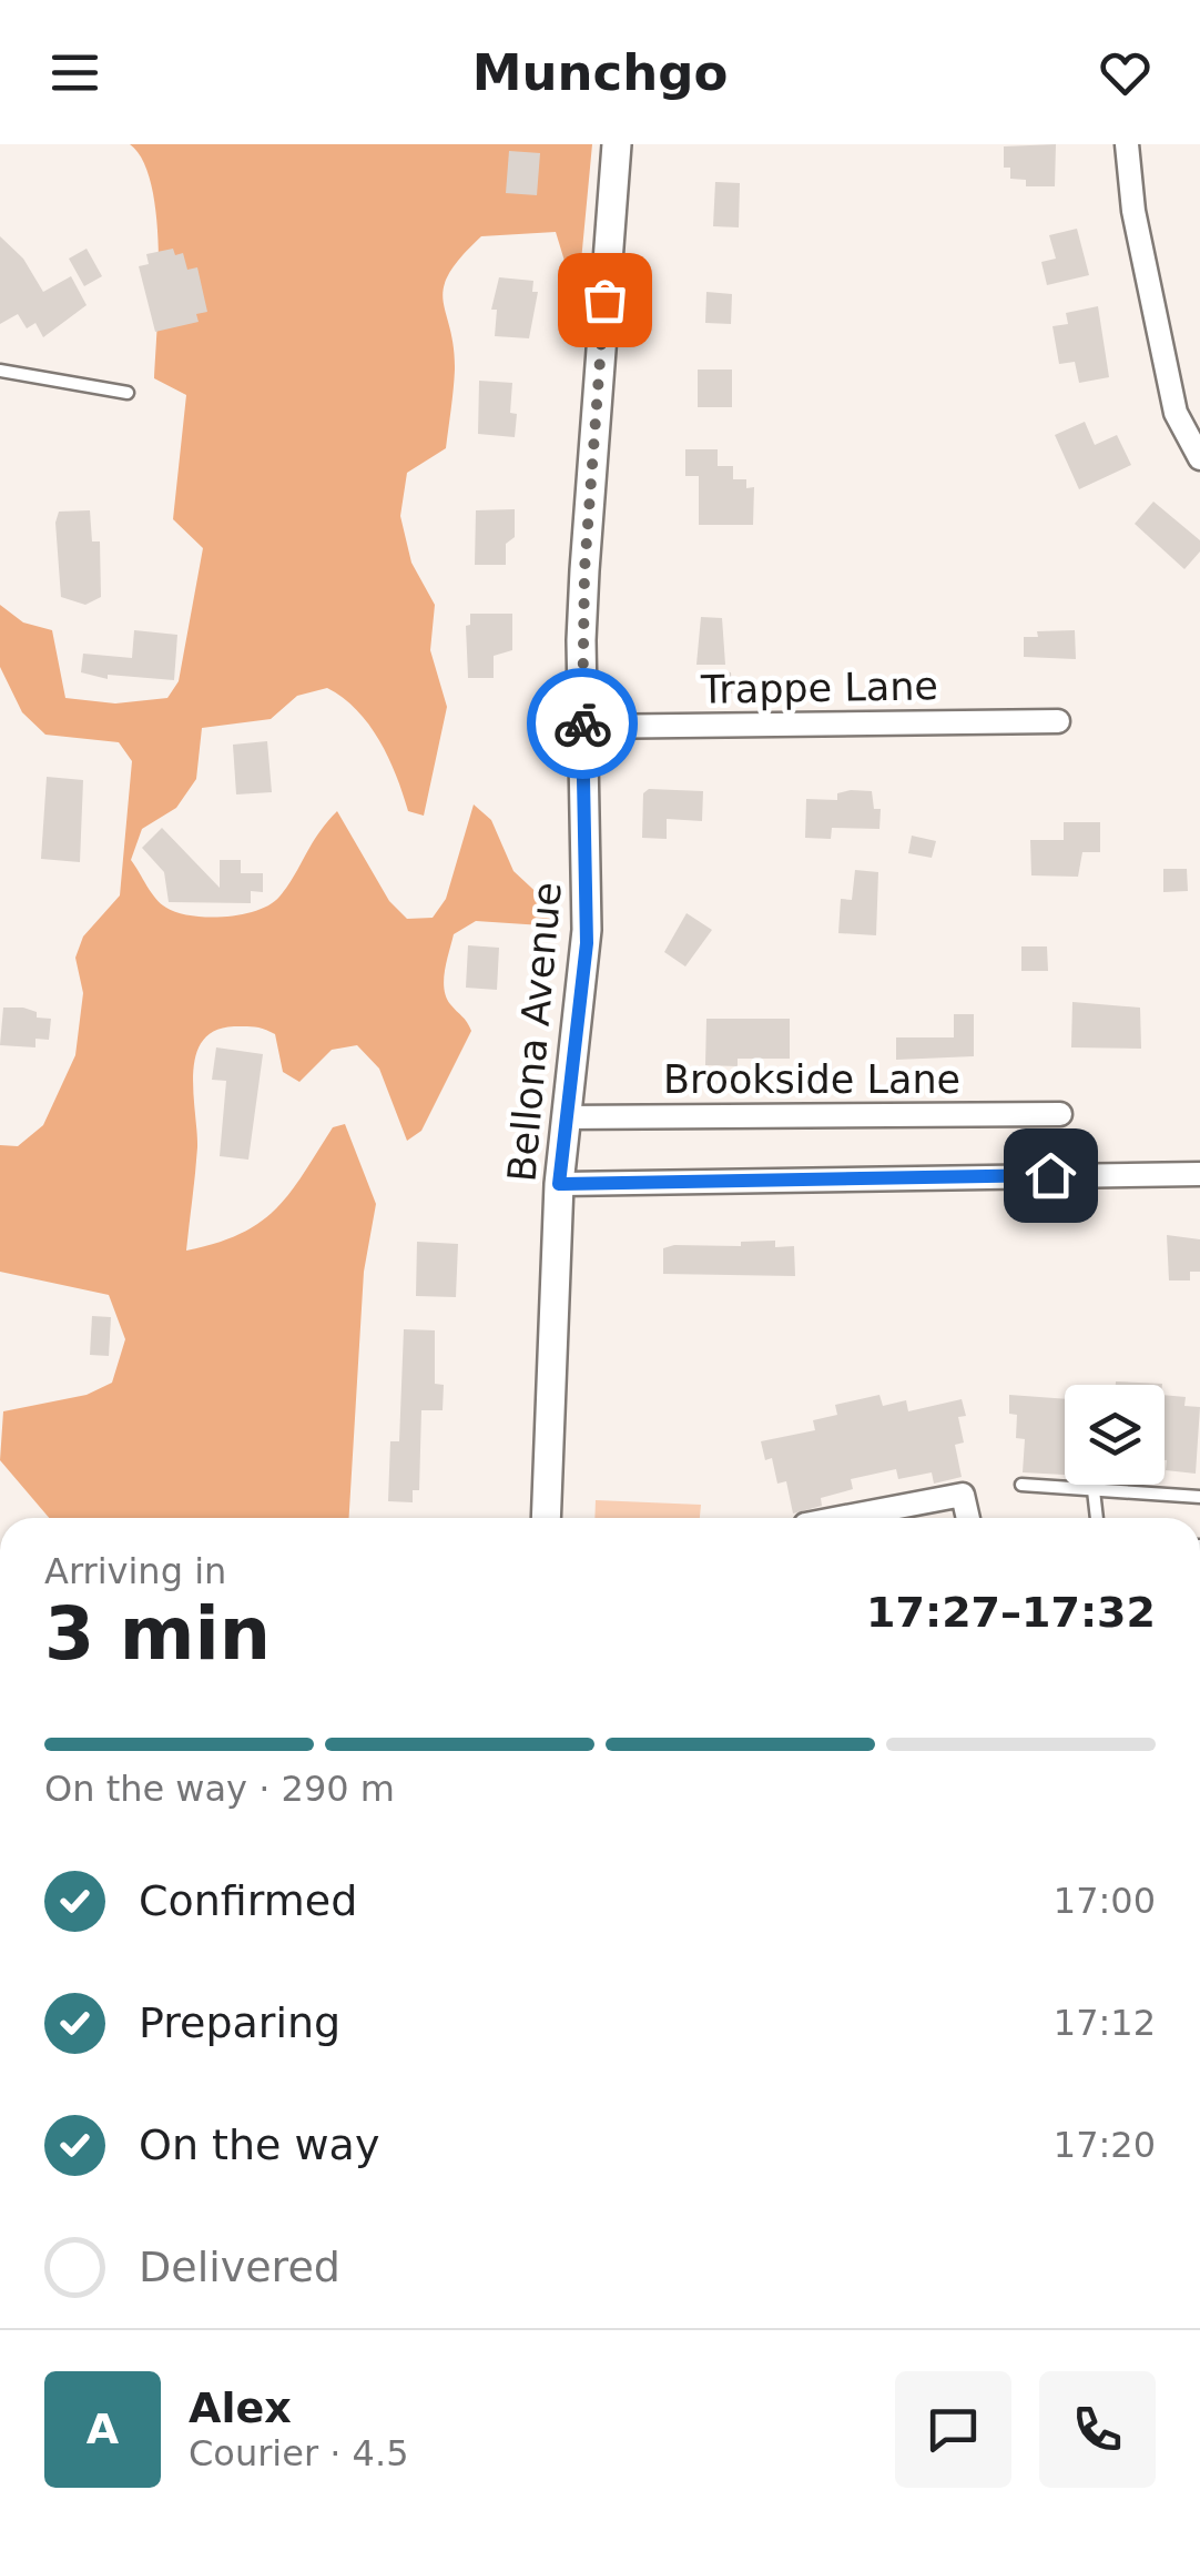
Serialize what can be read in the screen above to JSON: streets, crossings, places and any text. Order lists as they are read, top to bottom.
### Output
{
  "streets": {
    "street": ["Trappe Lane", "Bellona Avenue", "Brookside Lane"]
  },
  "crossings": [
    ["Trappe Lane", "Bellona Avenue"],
    ["Bellona Avenue", "Brookside Lane"]
  ],
  "page": {
    "header": "Munchgo",
    "heading": ["3 min", "Arriving in", "17:27–17:32"],
    "panel": ["Alex", "Courier · 4.5"],
    "bar": "On the way · 290 m",
    "list": [
      ["Confirmed", "17:00"],
      ["Preparing", "17:12"],
      ["On the way", "17:20"],
      "Delivered"
    ],
    "round": "A"
  }
}
